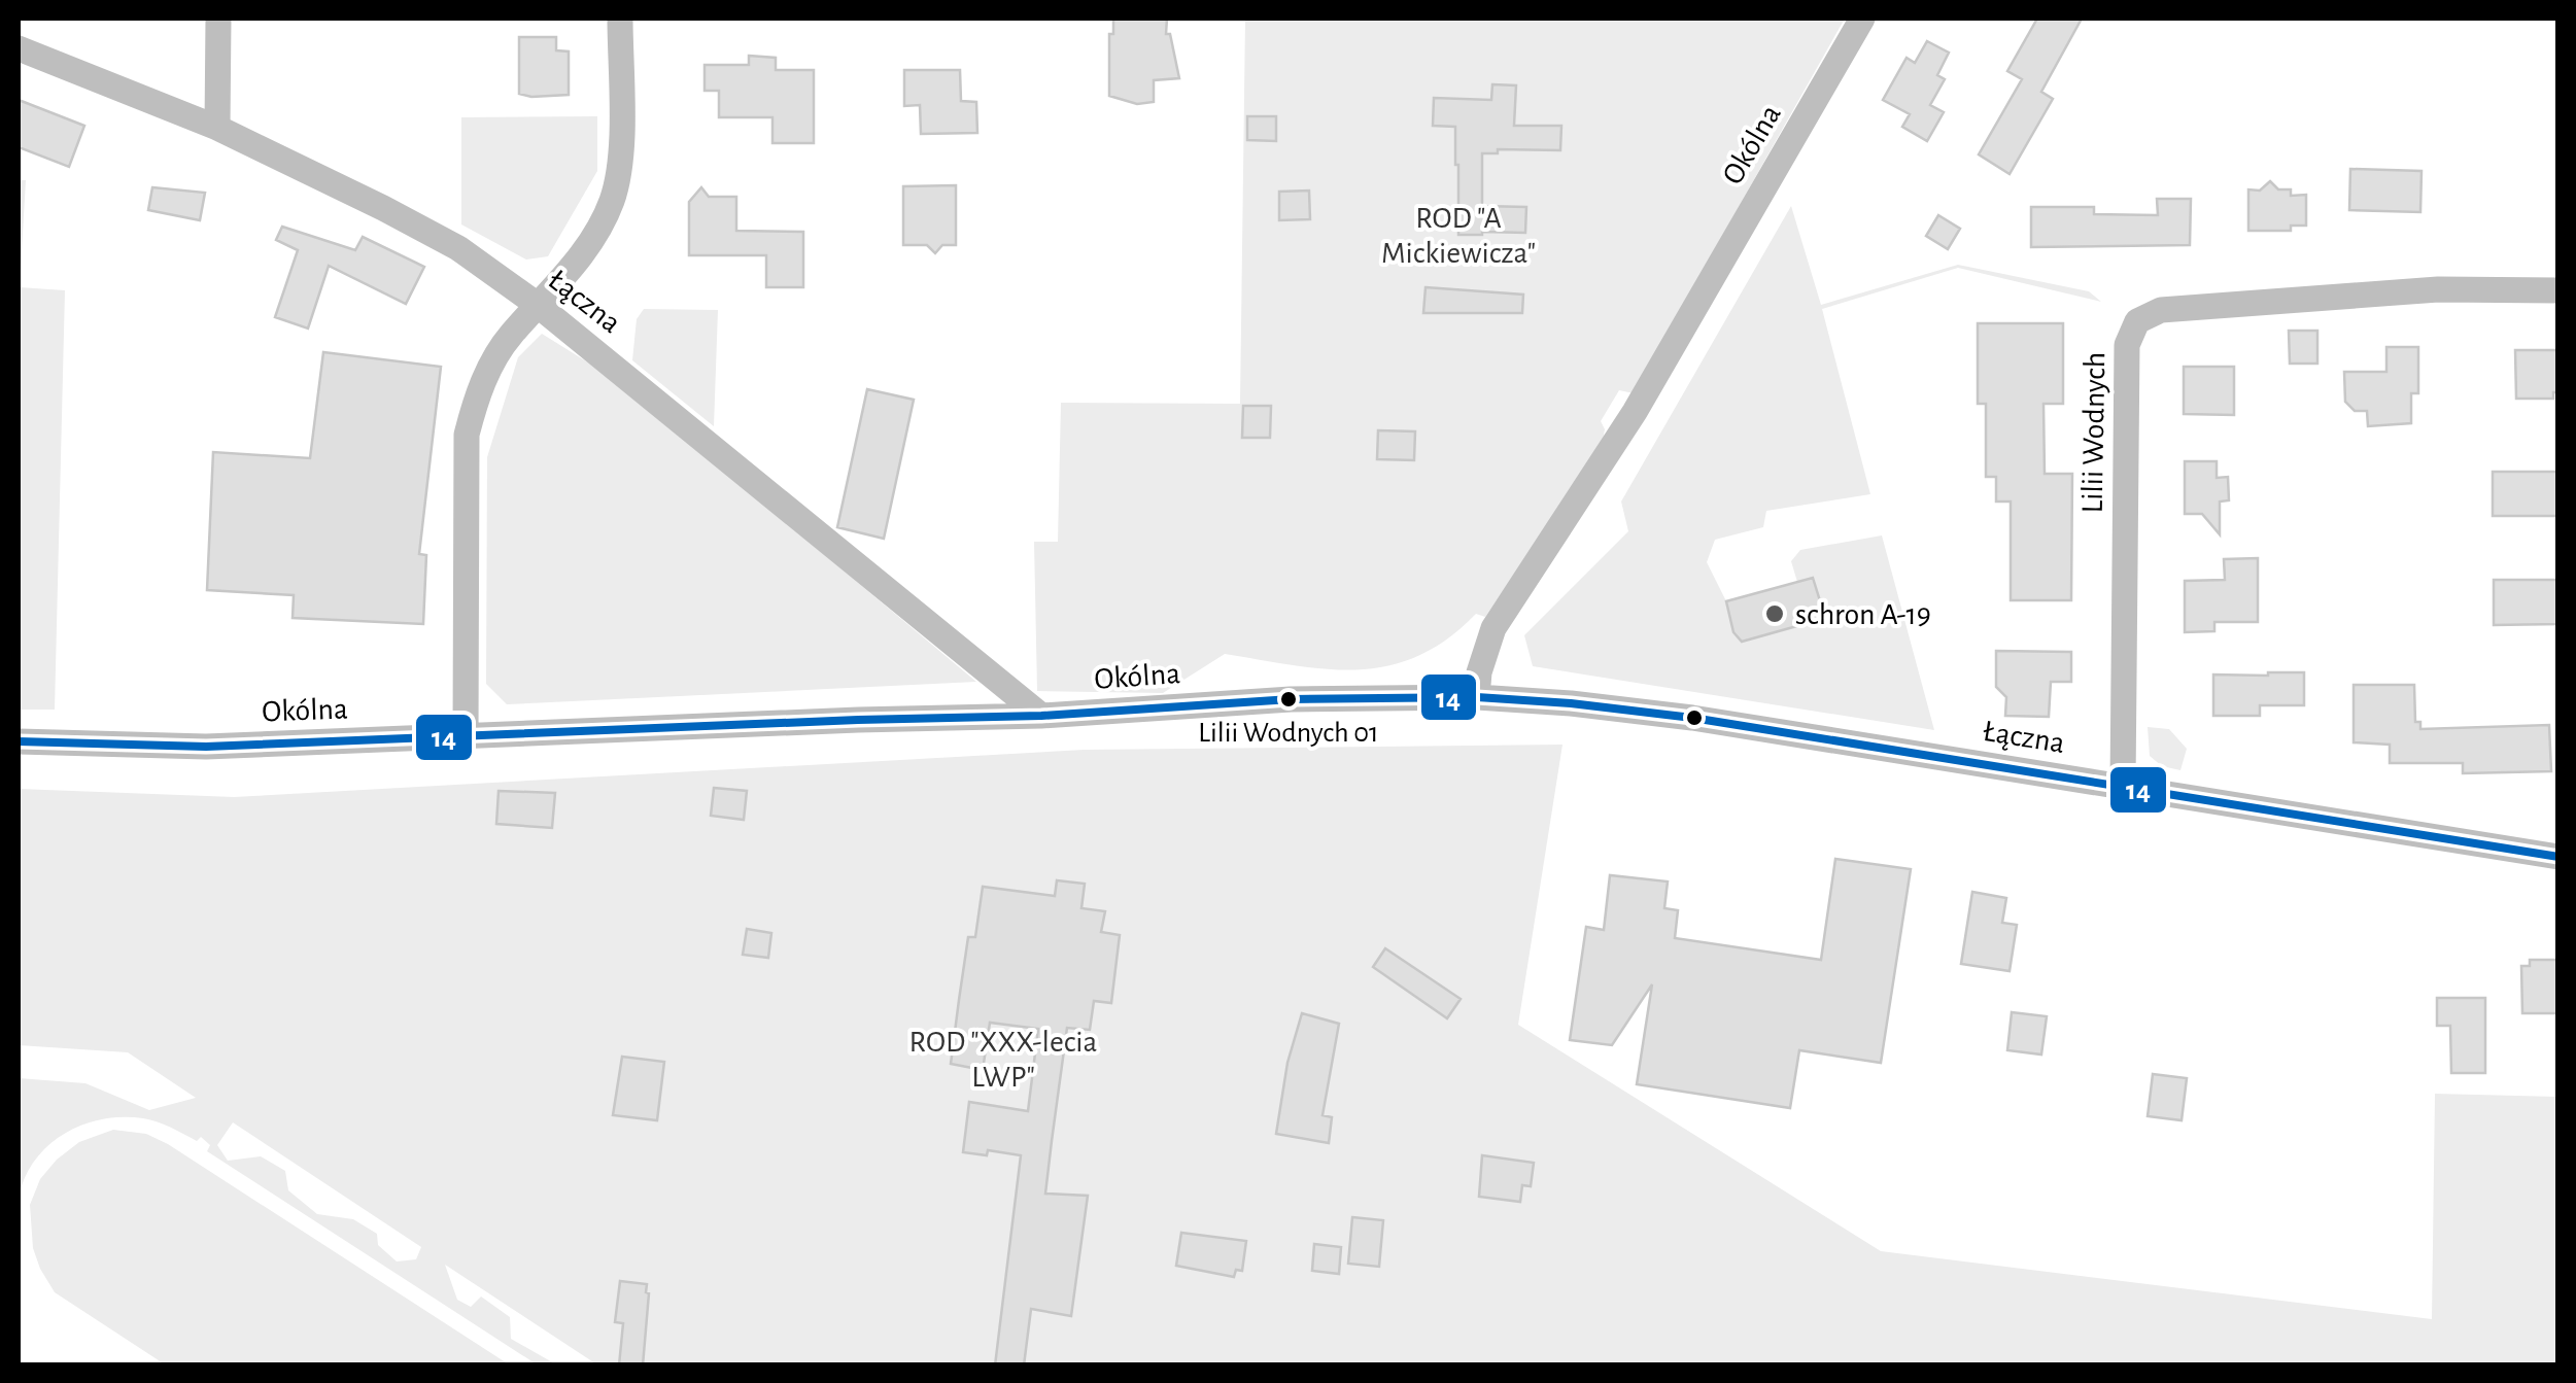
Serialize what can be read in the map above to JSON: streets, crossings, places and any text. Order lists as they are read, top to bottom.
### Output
{
  "streets": {
    "street": ["Okólna", "Łączna", "Lilii Wodnych"]
  },
  "crossings": [
    ["Okólna", "Łączna"],
    ["Łączna", "Lilii Wodnych"]
  ],
  "parks": ["ROD \"A Mickiewicza\"", "ROD \"XXX-lecia LWP\""],
  "places": ["schron A-19", "Lilii Wodnych 01"],
  "lines": ["transit line 14"]
}
